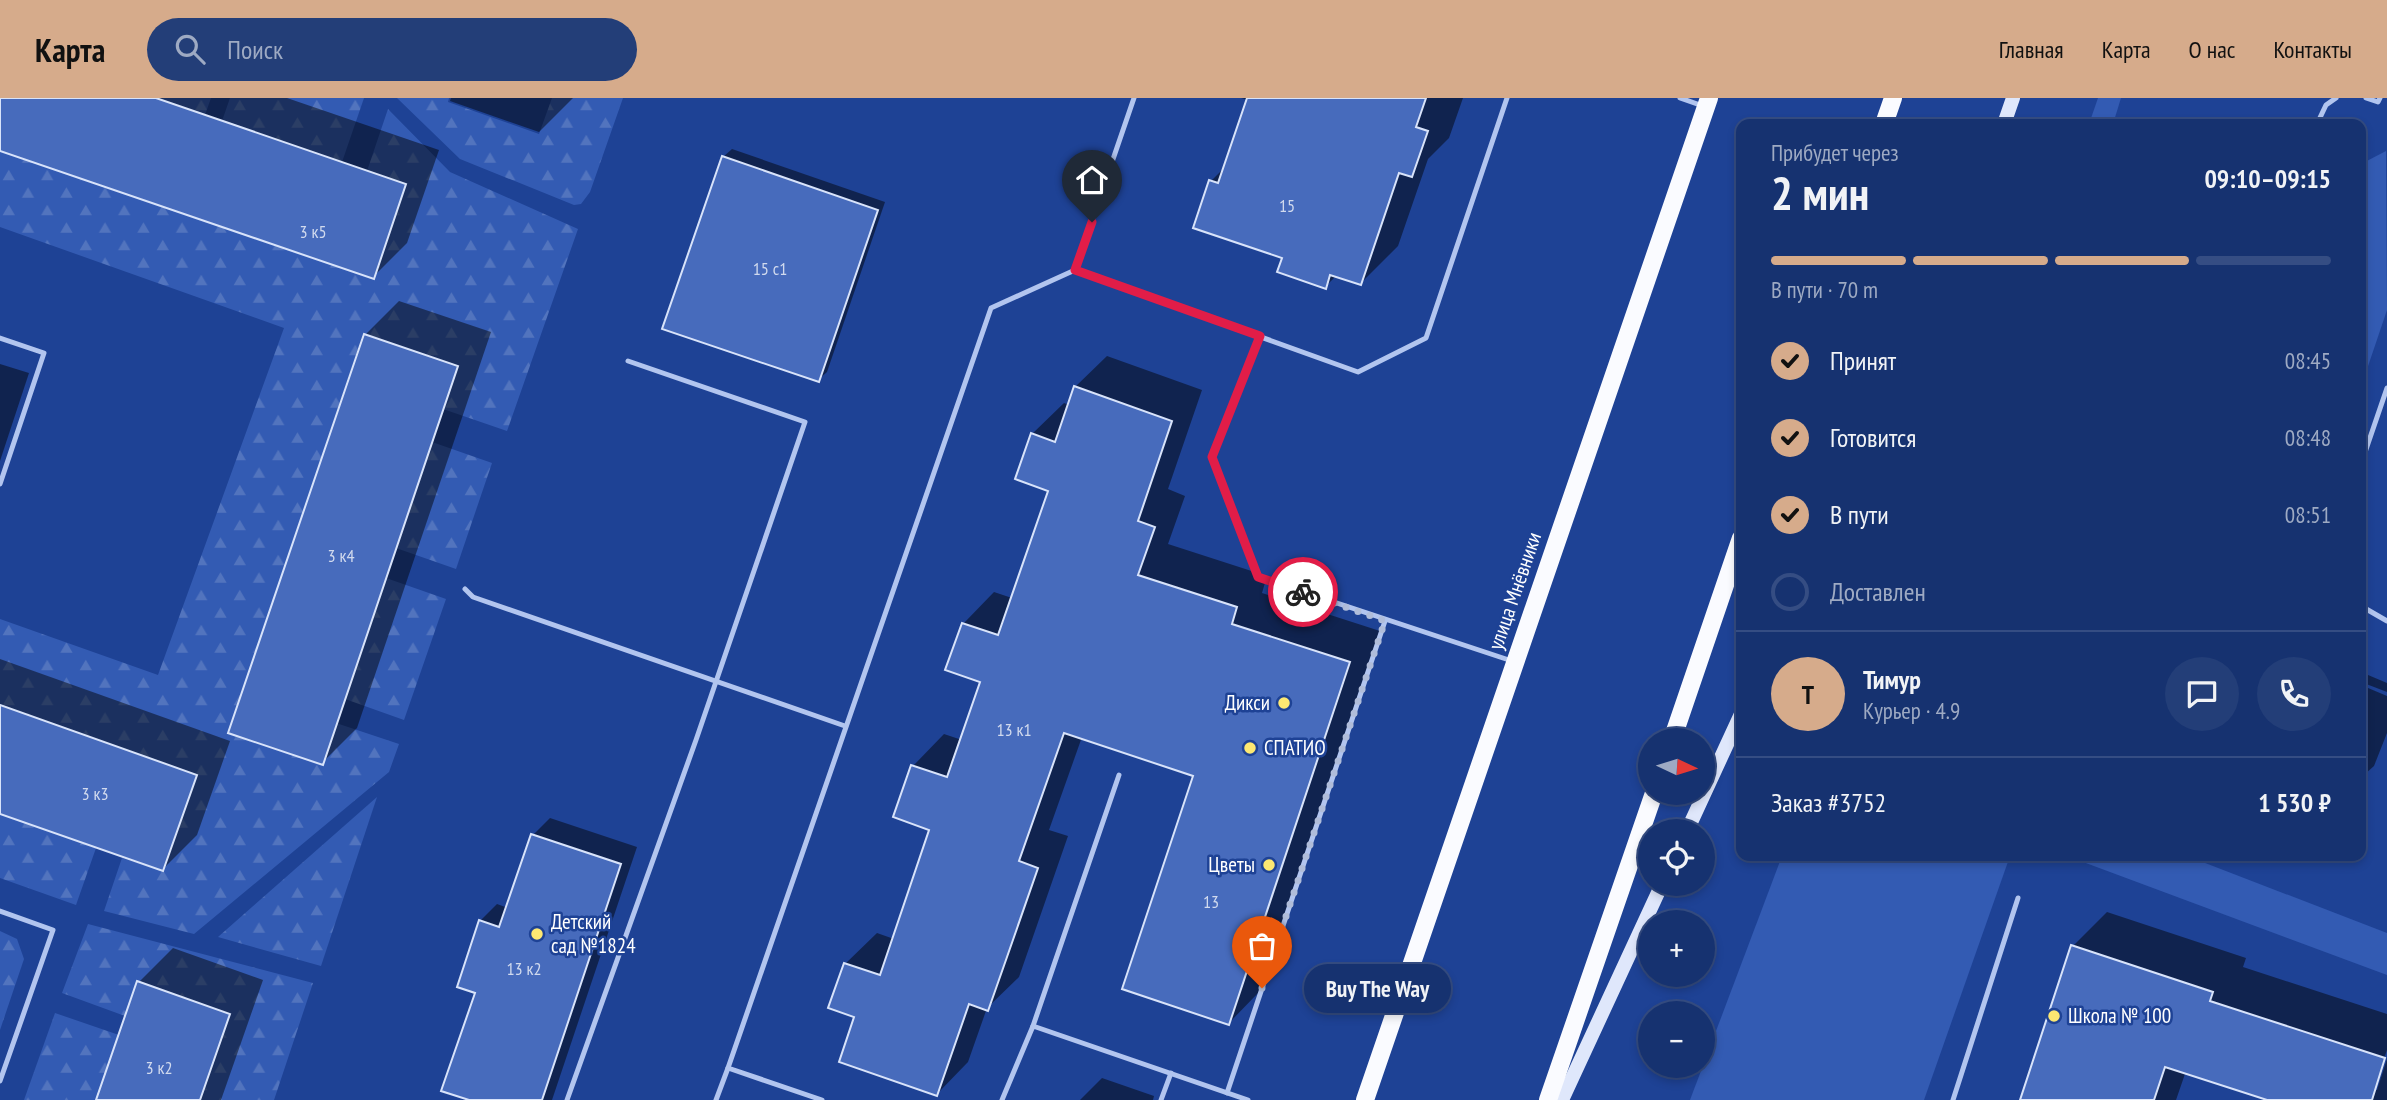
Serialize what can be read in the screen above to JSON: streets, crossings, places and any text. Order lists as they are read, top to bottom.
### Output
{
  "streets": {
    "main road": ["улица Мнёвники"]
  },
  "places": [
    "Дикси",
    "СПАТИО",
    "Цветы",
    "Детский сад №1824",
    "Buy The Way",
    "Школа № 100"
  ],
  "house_numbers": [
    "15",
    "3 к5",
    "15 с1",
    "3 к4",
    "13 к1",
    "3 к3",
    "13",
    "13 к2",
    "3 к2"
  ],
  "north": "right",
  "page": {
    "header": "Карта",
    "search": "Поиск",
    "nav": [
      "Главная",
      "Карта",
      "О нас",
      "Контакты"
    ],
    "heading": ["2 мин", "Прибудет через", "09:10–09:15"],
    "panel": [
      "Тимур",
      "Курьер · 4.9",
      "Заказ #3752",
      "1 530 ₽"
    ],
    "bar": "В пути · 70 m",
    "list": [
      ["Принят", "08:45"],
      ["Готовится", "08:48"],
      ["В пути", "08:51"],
      "Доставлен"
    ],
    "round": "Т",
    "map_buttons": ["+", "−"],
    "bubble": "Buy The Way"
  }
}
